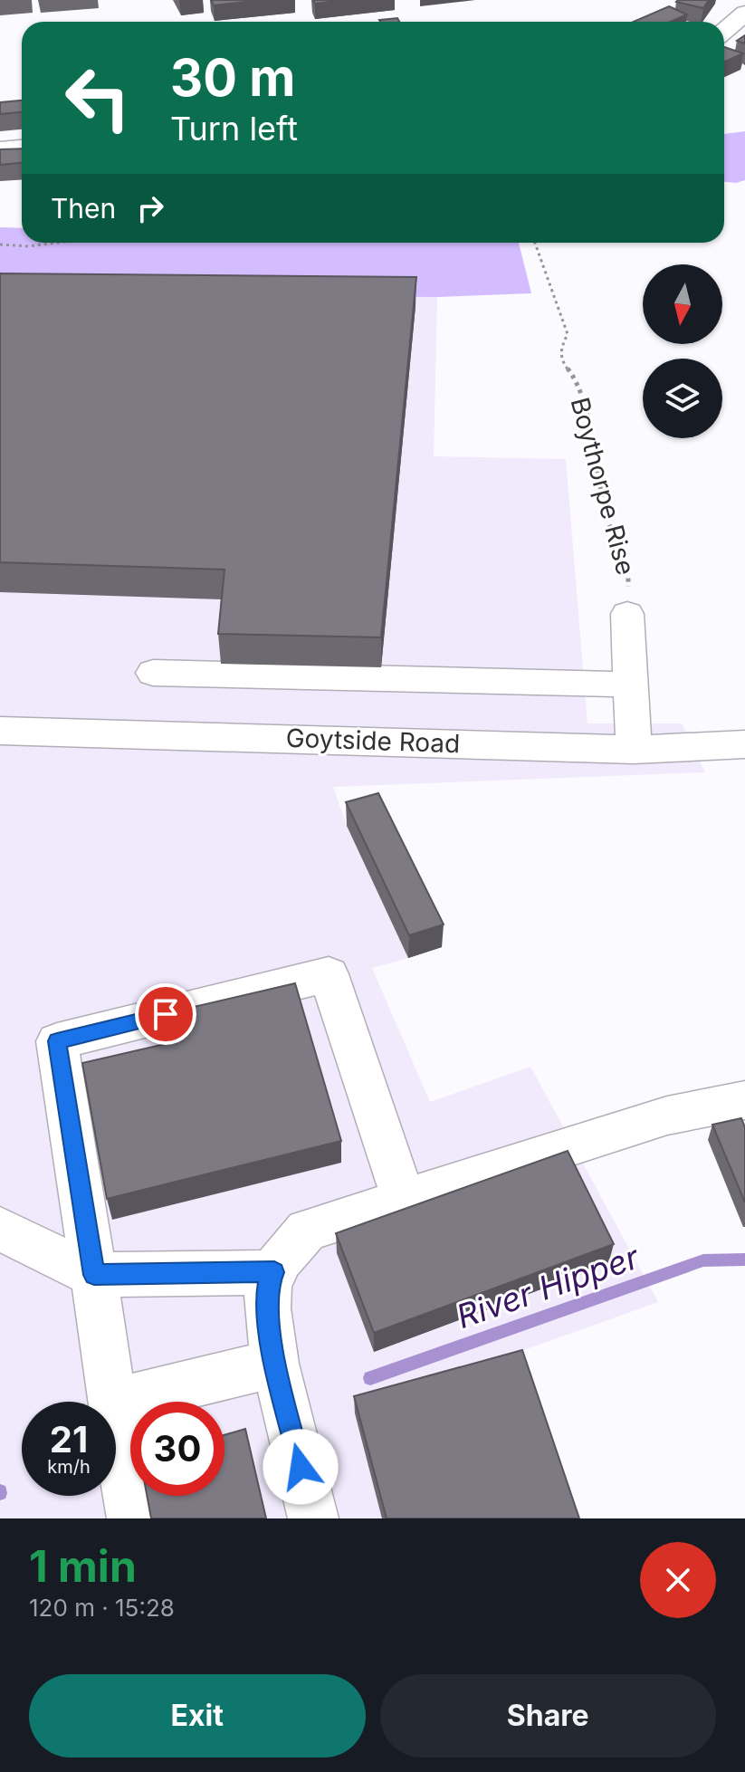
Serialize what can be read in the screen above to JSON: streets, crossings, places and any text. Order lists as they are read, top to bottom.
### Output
{
  "streets": {
    "street": ["Goytside Road"],
    "path": ["Boythorpe Rise"]
  },
  "water": ["River Hipper"],
  "north": "bottom",
  "page": {
    "turn": ["30 m", "Turn left"],
    "then": "Then",
    "speed": "21 km/h",
    "limit": "30",
    "heading": ["1 min", "120 m · 15:28"],
    "buttons": ["Exit", "Share"]
  }
}
